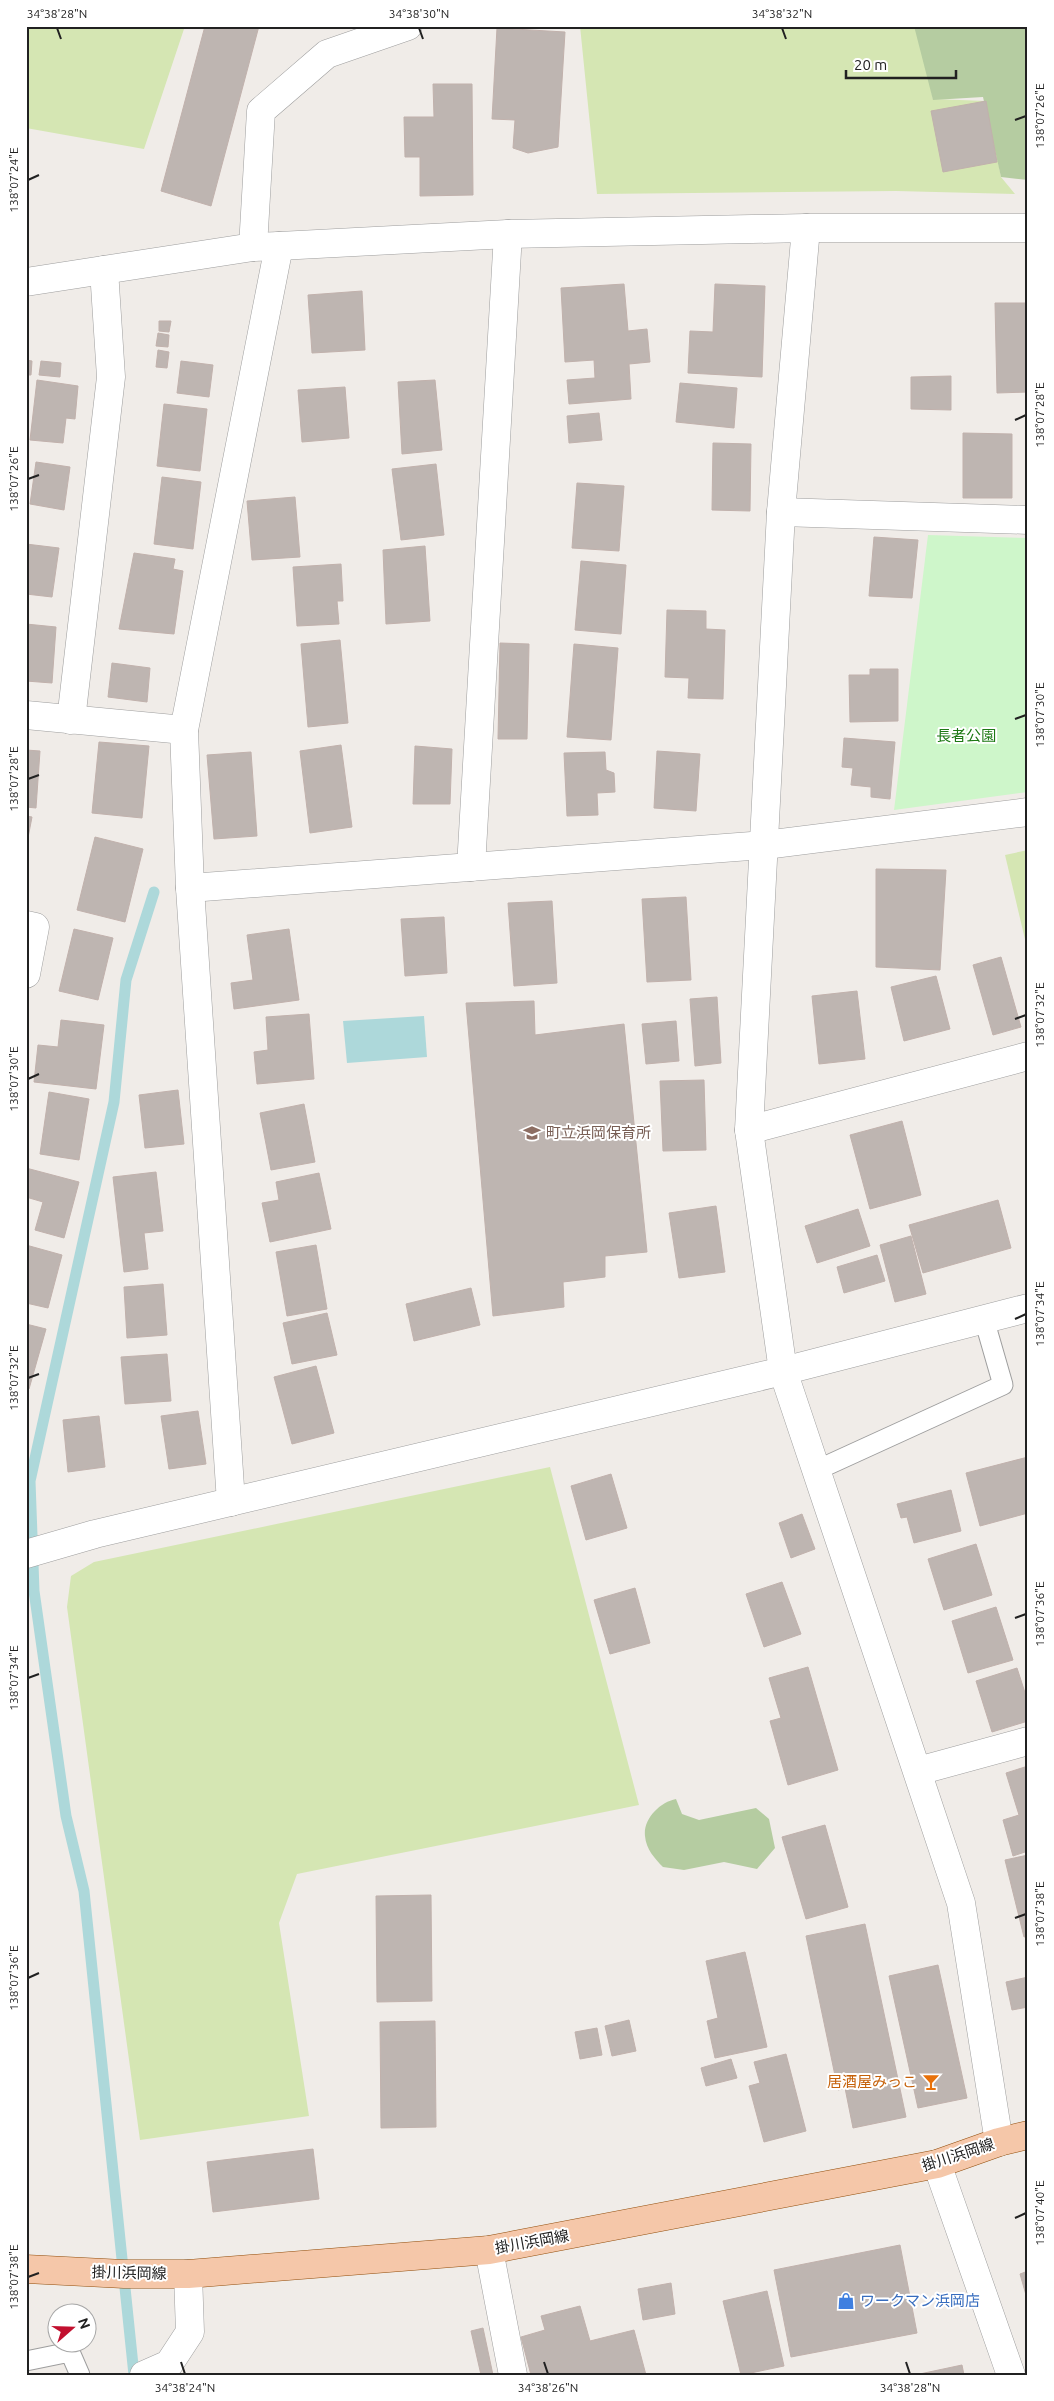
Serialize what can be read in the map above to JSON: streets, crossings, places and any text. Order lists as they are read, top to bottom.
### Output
{
  "streets": {
    "main road": ["掛川浜岡線"]
  },
  "parks": ["長者公園"],
  "places": {
    "school or university": ["町立浜岡保育所"],
    "bar": ["居酒屋みっこ"],
    "shop": ["ワークマン浜岡店"]
  },
  "scale_bar": "20 m",
  "north": "right",
  "coordinates": [
    "34°38'28\"N",
    "34°38'30\"N",
    "34°38'32\"N",
    "138°07'26\"E",
    "138°07'24\"E",
    "138°07'28\"E",
    "138°07'30\"E",
    "138°07'32\"E",
    "138°07'34\"E",
    "138°07'36\"E",
    "138°07'38\"E",
    "138°07'40\"E",
    "34°38'24\"N",
    "34°38'26\"N"
  ]
}
